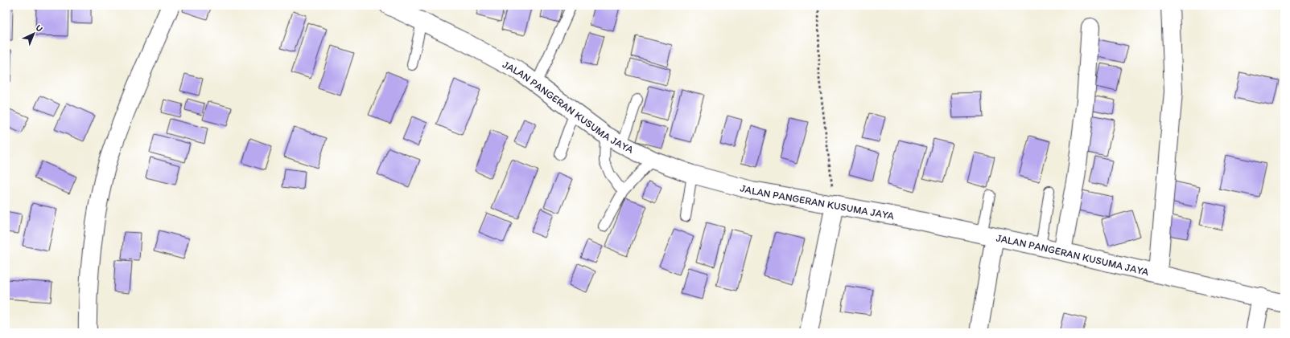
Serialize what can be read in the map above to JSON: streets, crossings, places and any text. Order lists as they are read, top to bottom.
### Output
{
  "streets": {
    "street": ["JALAN PANGERAN KUSUMA JAYA"]
  },
  "north": "top right"
}
